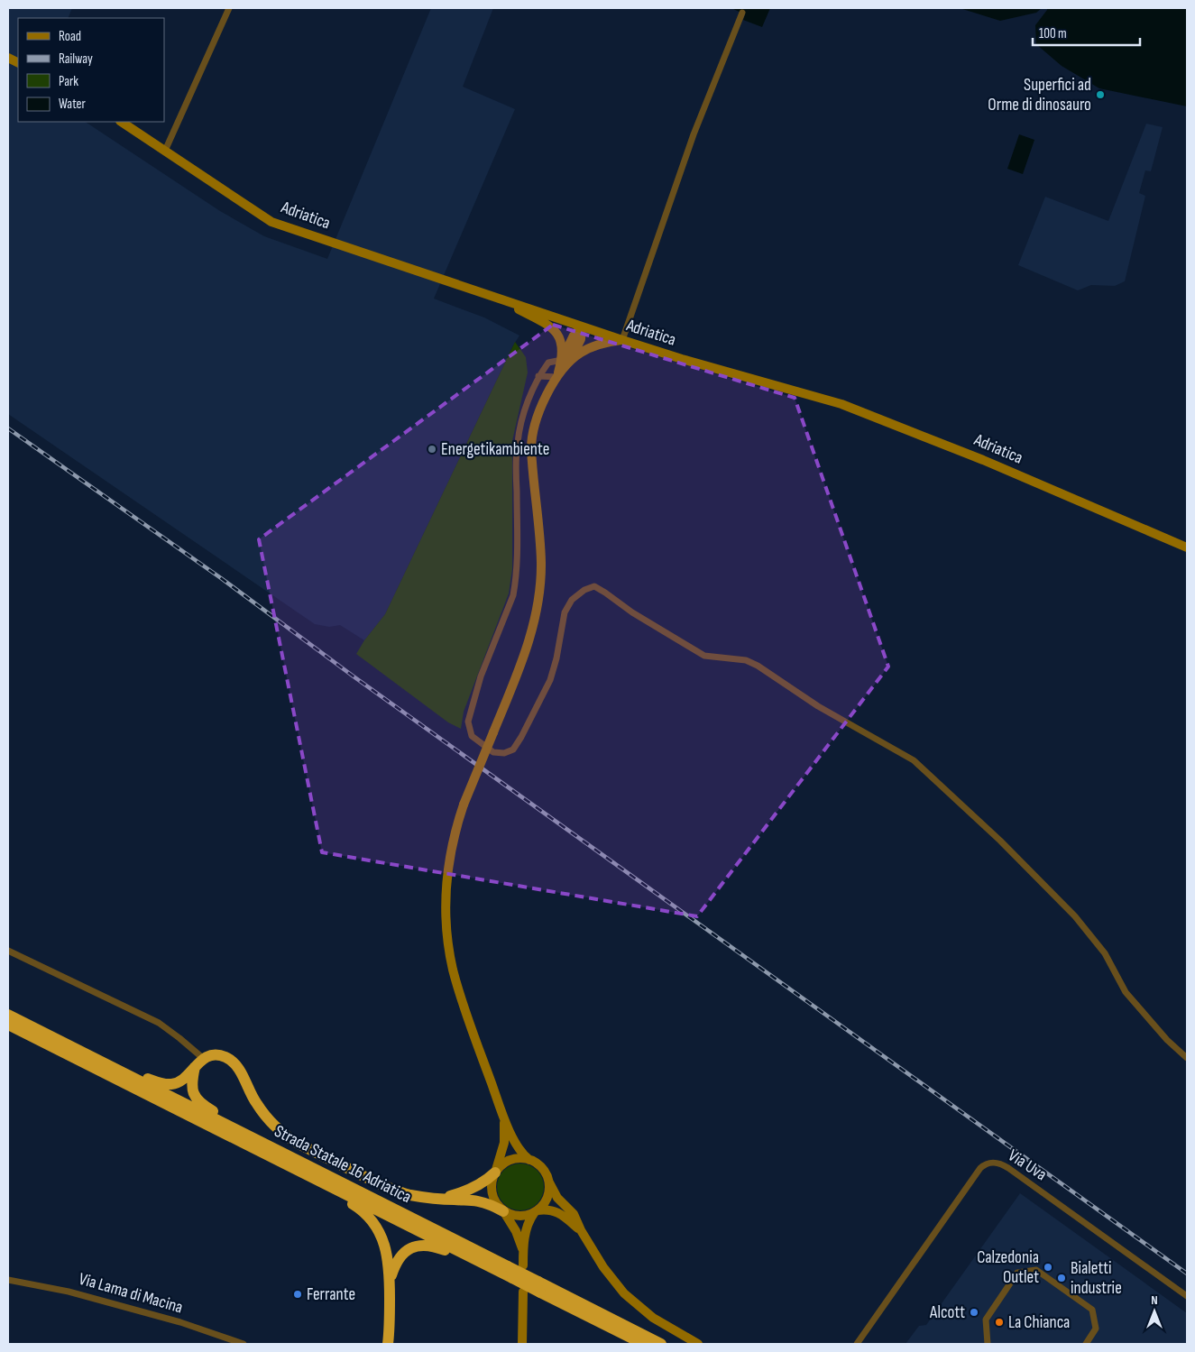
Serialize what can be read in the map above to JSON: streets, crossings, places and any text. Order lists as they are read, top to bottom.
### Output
{
  "streets": {
    "highway": ["Strada Statale 16 Adriatica"],
    "street": ["Adriatica", "Via Uva", "Via Lama di Macina"]
  },
  "places": [
    "Superfici ad Orme di dinosauro",
    "Energetikambiente",
    "Calzedonia Outlet",
    "Bialetti industrie",
    "Ferrante",
    "Alcott",
    "La Chianca"
  ],
  "legend": [
    "Road",
    "Railway",
    "Park",
    "Water"
  ],
  "scale_bar": "100 m",
  "north": "top"
}
